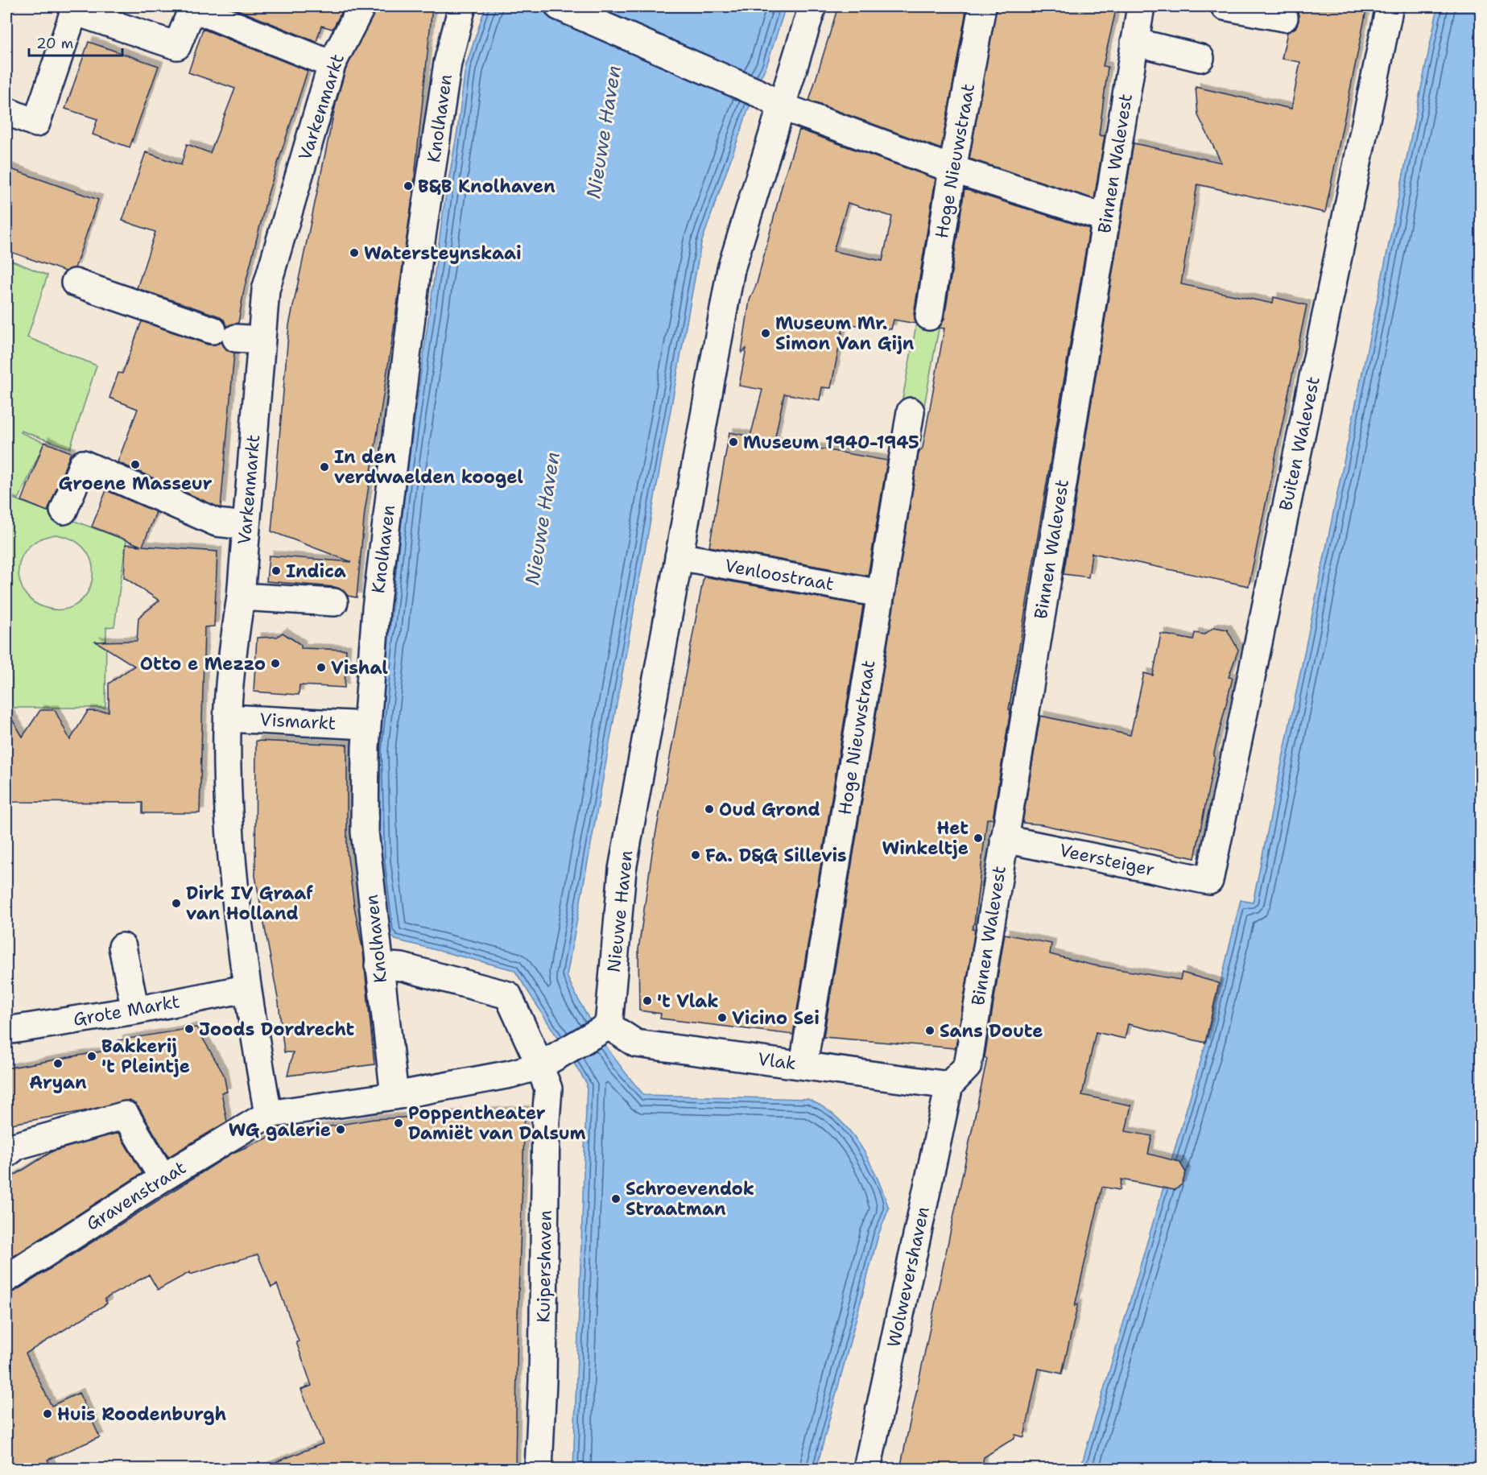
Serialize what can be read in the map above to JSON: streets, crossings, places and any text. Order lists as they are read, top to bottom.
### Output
{
  "streets": {
    "street": [
      "Varkenmarkt",
      "Knolhaven",
      "Hoge Nieuwstraat",
      "Binnen Walevest",
      "Buiten Walevest",
      "Venloostraat",
      "Vismarkt",
      "Veersteiger",
      "Nieuwe Haven",
      "Grote Markt",
      "Vlak",
      "Gravenstraat",
      "Kuipershaven",
      "Wolwevershaven"
    ]
  },
  "crossings": [
    ["Varkenmarkt", "Vismarkt"],
    ["Varkenmarkt", "Grote Markt"],
    ["Varkenmarkt", "Gravenstraat"],
    ["Knolhaven", "Vismarkt"],
    ["Knolhaven", "Kuipershaven"],
    ["Hoge Nieuwstraat", "Venloostraat"],
    ["Hoge Nieuwstraat", "Vlak"],
    ["Binnen Walevest", "Veersteiger"],
    ["Binnen Walevest", "Vlak"],
    ["Binnen Walevest", "Wolwevershaven"],
    ["Buiten Walevest", "Veersteiger"],
    ["Venloostraat", "Nieuwe Haven"],
    ["Nieuwe Haven", "Vlak"],
    ["Vlak", "Wolwevershaven"]
  ],
  "water": ["Nieuwe Haven"],
  "places": [
    "B&B Knolhaven",
    "Watersteynskaai",
    "Museum Mr. Simon Van Gijn",
    "Museum 1940-1945",
    "Groene Masseur",
    "In den verdwaelden koogel",
    "Indica",
    "Otto e Mezzo",
    "Vishal",
    "Oud Grond",
    "Het Winkeltje",
    "Fa. D&G Sillevis",
    "Dirk IV Graaf van Holland",
    "'t Vlak",
    "Vicino Sei",
    "Joods Dordrecht",
    "Sans Doute",
    "Bakkerij 't Pleintje",
    "Aryan",
    "Poppentheater Damiët van Dalsum",
    "WG galerie",
    "Schroevendok Straatman",
    "Huis Roodenburgh"
  ],
  "scale_bar": "20 m"
}
